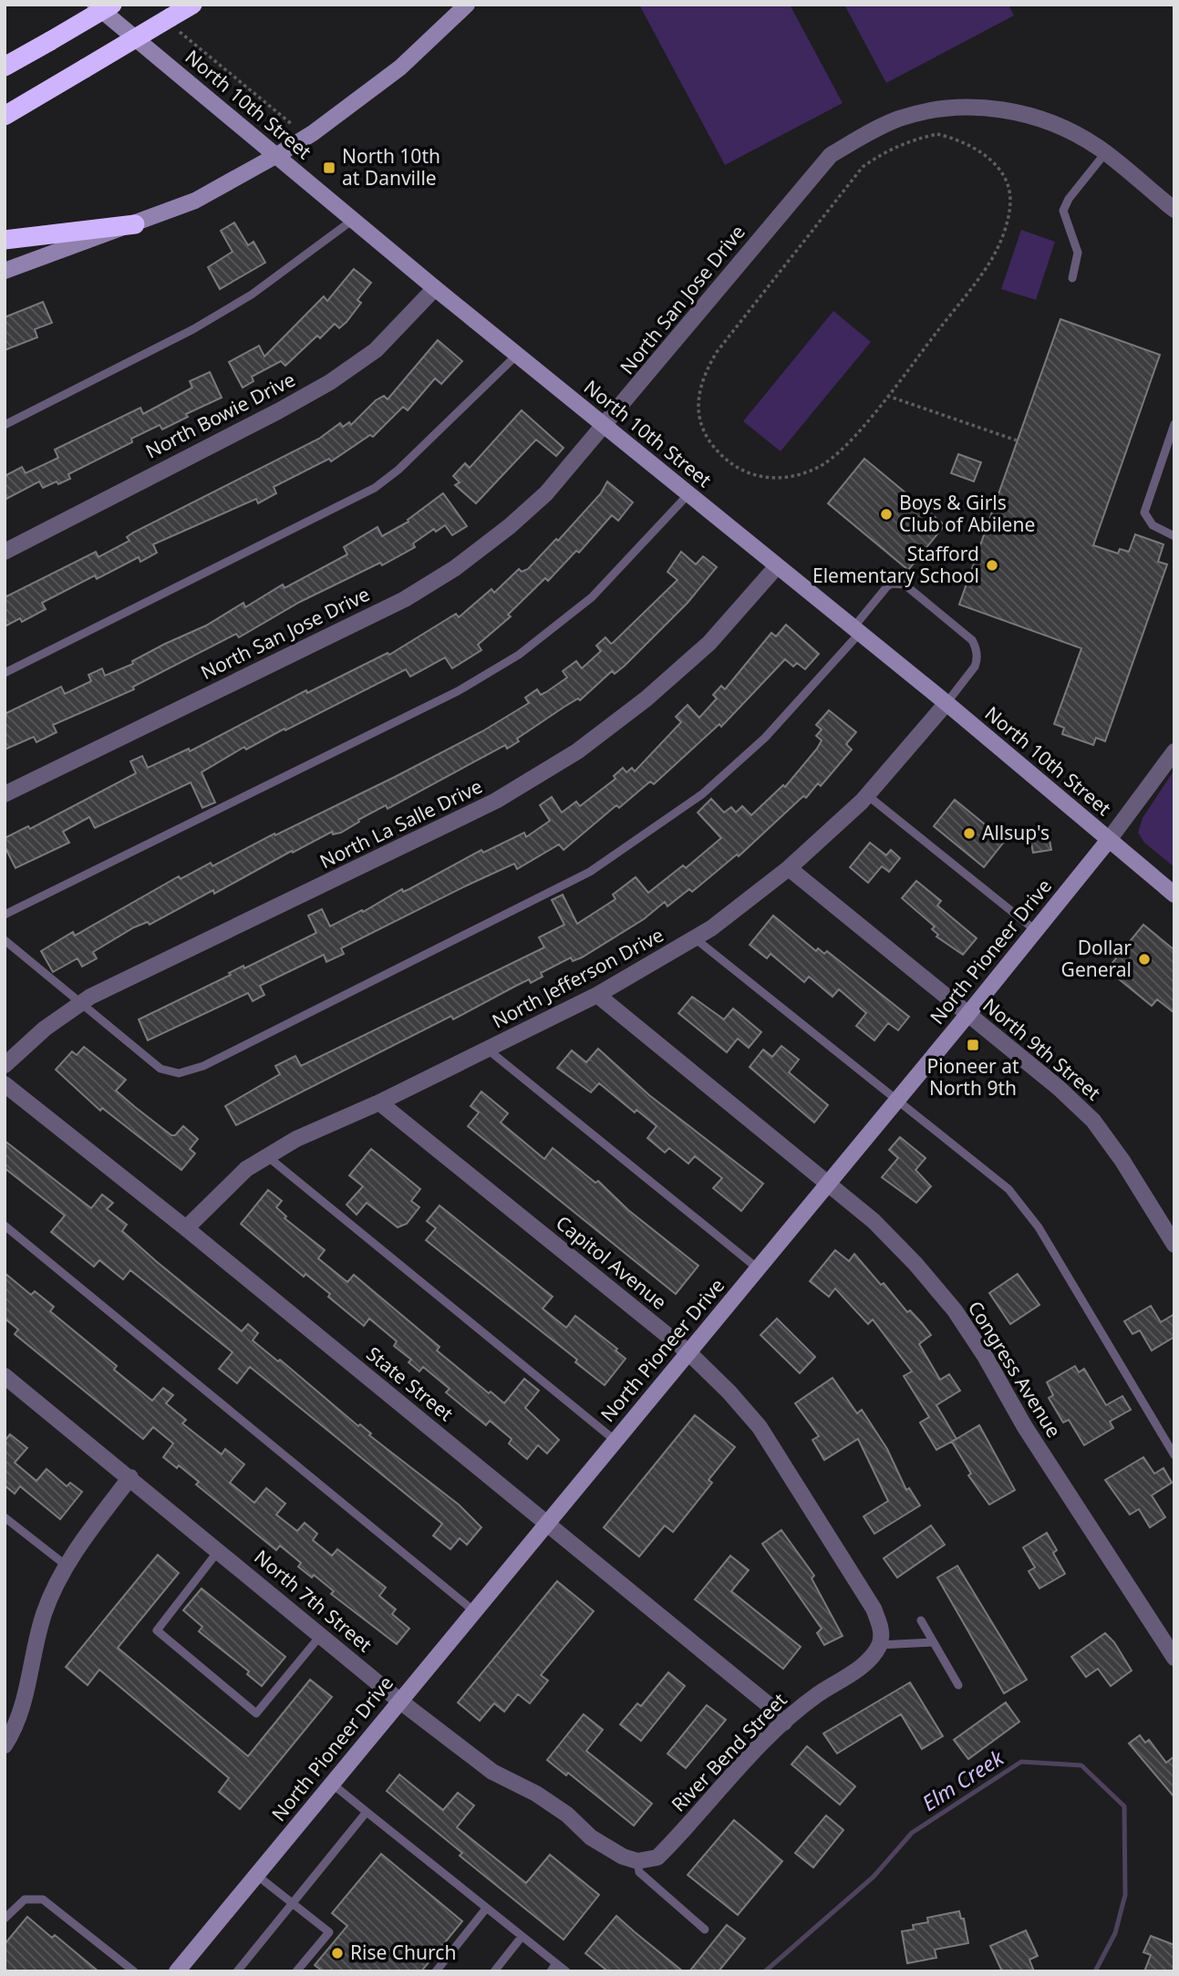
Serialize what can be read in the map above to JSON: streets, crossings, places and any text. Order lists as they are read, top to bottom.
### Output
{
  "streets": {
    "main road": ["North 10th Street", "North Pioneer Drive"],
    "street": [
      "North San Jose Drive",
      "North Bowie Drive",
      "North La Salle Drive",
      "North Jefferson Drive",
      "North 9th Street",
      "Capitol Avenue",
      "Congress Avenue",
      "State Street",
      "North 7th Street",
      "River Bend Street"
    ]
  },
  "crossings": [
    ["North 10th Street", "North San Jose Drive"],
    ["North 10th Street", "North Bowie Drive"],
    ["North 10th Street", "North La Salle Drive"],
    ["North 10th Street", "North Pioneer Drive"],
    ["North 10th Street", "North Jefferson Drive"],
    ["North Pioneer Drive", "North 9th Street"],
    ["North Pioneer Drive", "Capitol Avenue"],
    ["North Pioneer Drive", "Congress Avenue"],
    ["North Pioneer Drive", "State Street"],
    ["North Pioneer Drive", "North 7th Street"],
    ["North Jefferson Drive", "North 9th Street"],
    ["North Jefferson Drive", "Capitol Avenue"],
    ["North Jefferson Drive", "Congress Avenue"],
    ["North Jefferson Drive", "State Street"],
    ["Capitol Avenue", "River Bend Street"],
    ["State Street", "River Bend Street"],
    ["North 7th Street", "River Bend Street"]
  ],
  "water": ["Elm Creek"],
  "places": {
    "transit": ["North 10th at Danville", "Pioneer at North 9th"],
    "other": [
      "Boys & Girls Club of Abilene",
      "Stafford Elementary School",
      "Allsup's",
      "Dollar General",
      "Rise Church"
    ]
  }
}
